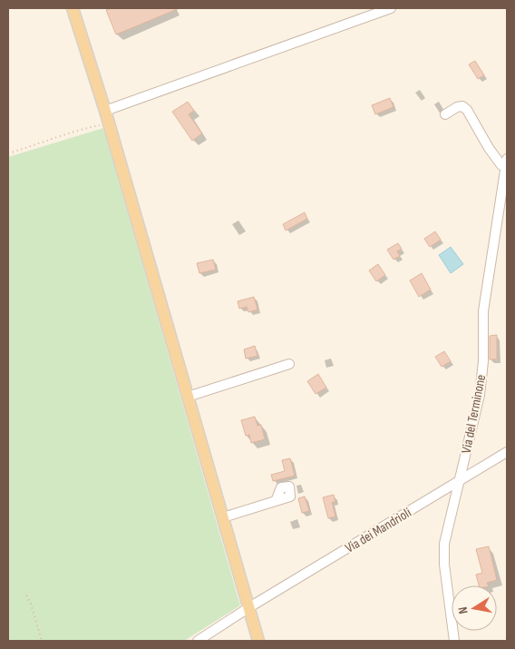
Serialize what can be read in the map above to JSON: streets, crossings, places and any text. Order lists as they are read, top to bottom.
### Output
{
  "streets": {
    "street": ["Via del Terminone", "Via dei Mandrioli"]
  },
  "crossings": [
    ["Via del Terminone", "Via dei Mandrioli"]
  ],
  "north": "left"
}
